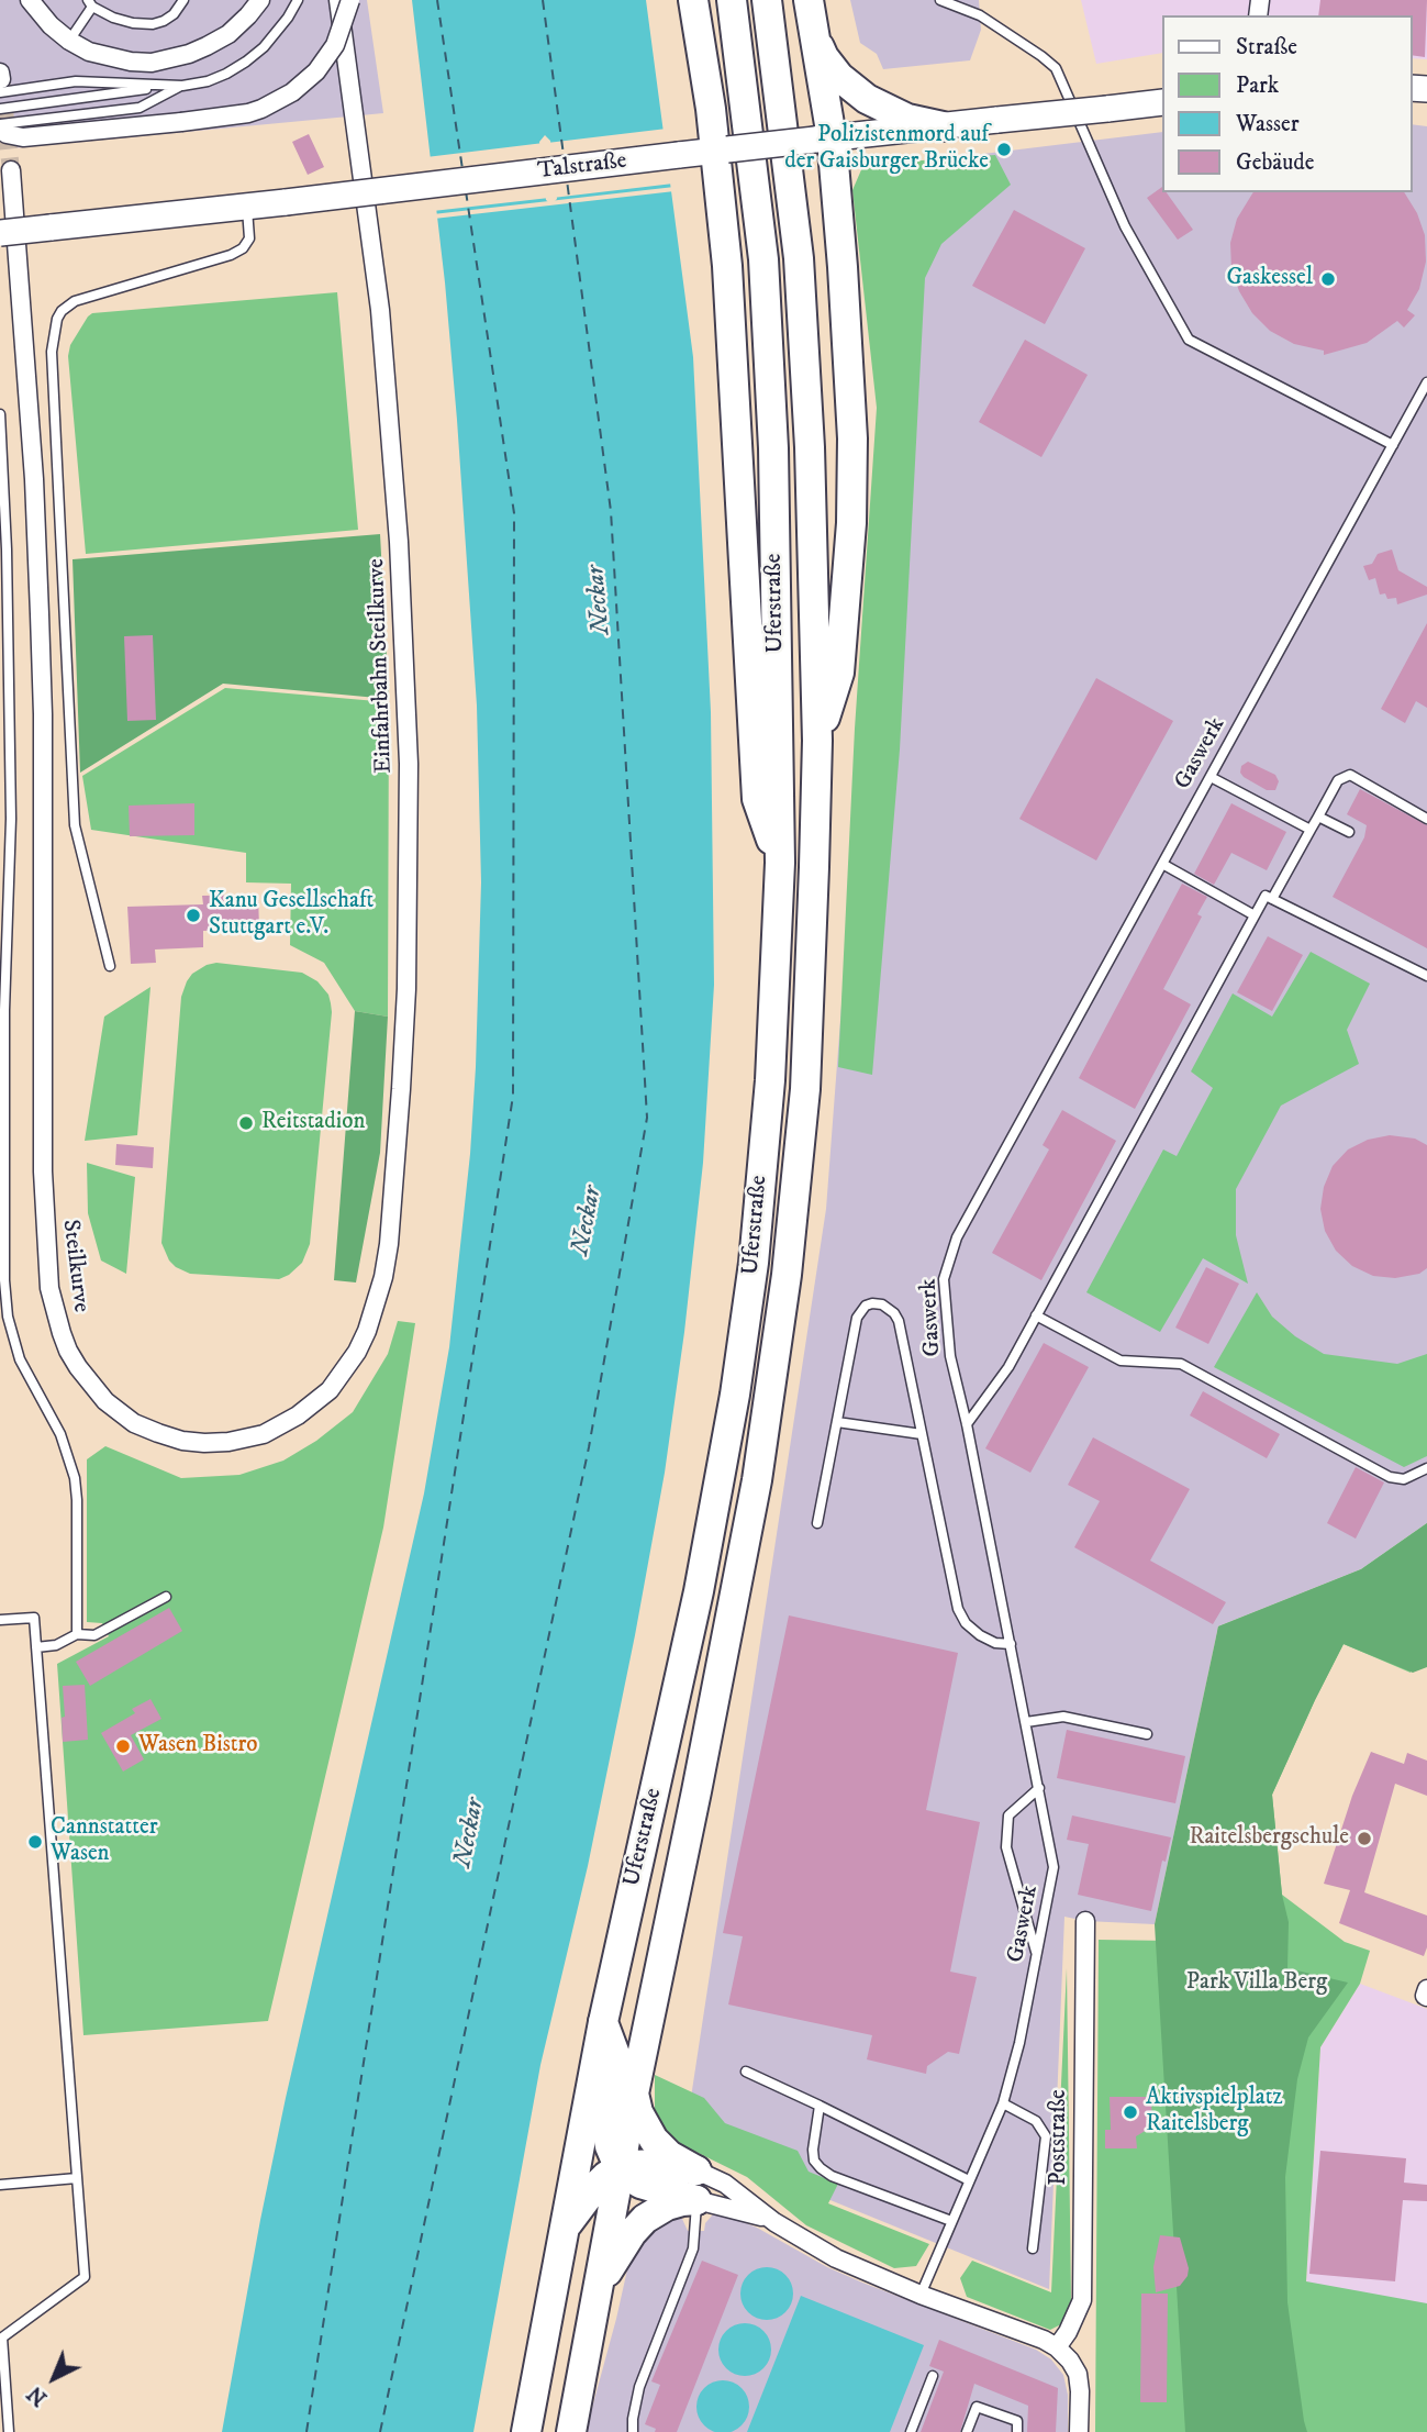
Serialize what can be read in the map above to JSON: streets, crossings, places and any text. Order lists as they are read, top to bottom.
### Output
{
  "streets": {
    "main road": ["Talstraße", "Uferstraße"],
    "street": ["Einfahrbahn Steilkurve", "Steilkurve", "Poststraße"],
    "lane": ["Gaswerk"]
  },
  "crossings": [
    ["Einfahrbahn Steilkurve", "Steilkurve"]
  ],
  "water": ["Neckar"],
  "parks": ["Park Villa Berg"],
  "places": [
    "Polizistenmord auf der Gaisburger Brücke",
    "Gaskessel",
    "Kanu Gesellschaft Stuttgart e.V.",
    "Reitstadion",
    "Wasen Bistro",
    "Raitelsbergschule",
    "Cannstatter Wasen",
    "Aktivspielplatz Raitelsberg"
  ],
  "legend": [
    "Straße",
    "Park",
    "Wasser",
    "Gebäude"
  ],
  "north": "bottom left"
}
